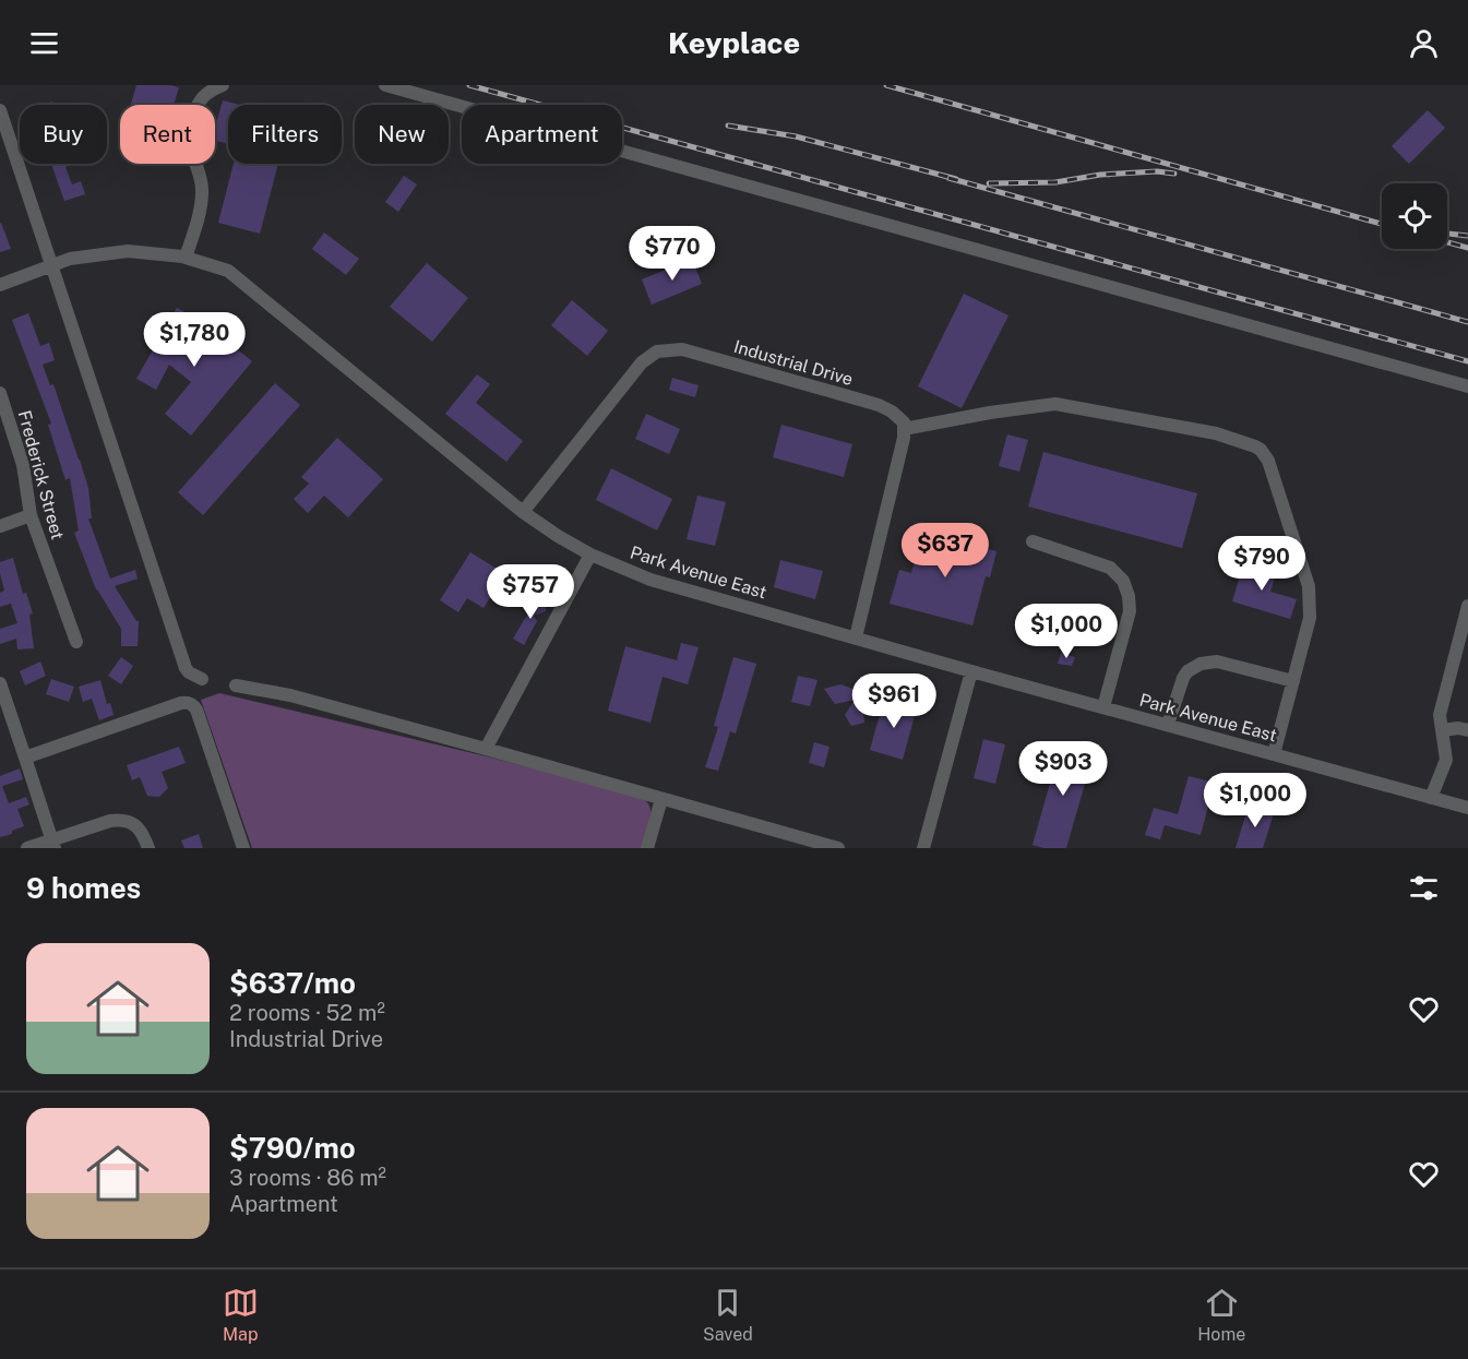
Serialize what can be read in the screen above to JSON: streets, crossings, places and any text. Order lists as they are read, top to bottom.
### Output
{
  "streets": {
    "street": ["Industrial Drive", "Frederick Street", "Park Avenue East"]
  },
  "crossings": [
    ["Industrial Drive", "Park Avenue East"]
  ],
  "page": {
    "header": "Keyplace",
    "chip": [
      "Buy",
      "Rent",
      "Filters",
      "New",
      "Apartment"
    ],
    "price": [
      "$770",
      "$1,780",
      "$637",
      "$790",
      "$757",
      "$1,000",
      "$961",
      "$903",
      "$1,000"
    ],
    "heading": "9 homes",
    "list": [
      {
        "name": "$637/mo",
        "note": "2 rooms · 52 m² · Industrial Drive"
      },
      {
        "name": "$790/mo",
        "note": "3 rooms · 86 m² · Apartment"
      }
    ],
    "tabs": ["Map", "Saved", "Home"]
  }
}
